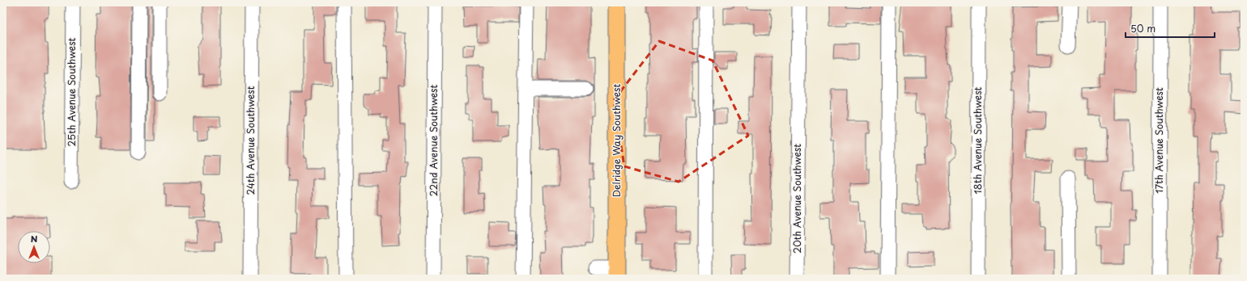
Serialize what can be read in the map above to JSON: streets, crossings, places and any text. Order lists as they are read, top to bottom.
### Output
{
  "streets": {
    "main road": ["Delridge Way Southwest"],
    "street": [
      "25th Avenue Southwest",
      "24th Avenue Southwest",
      "22nd Avenue Southwest",
      "18th Avenue Southwest",
      "17th Avenue Southwest",
      "20th Avenue Southwest"
    ]
  },
  "scale_bar": "50 m",
  "north": "top"
}
